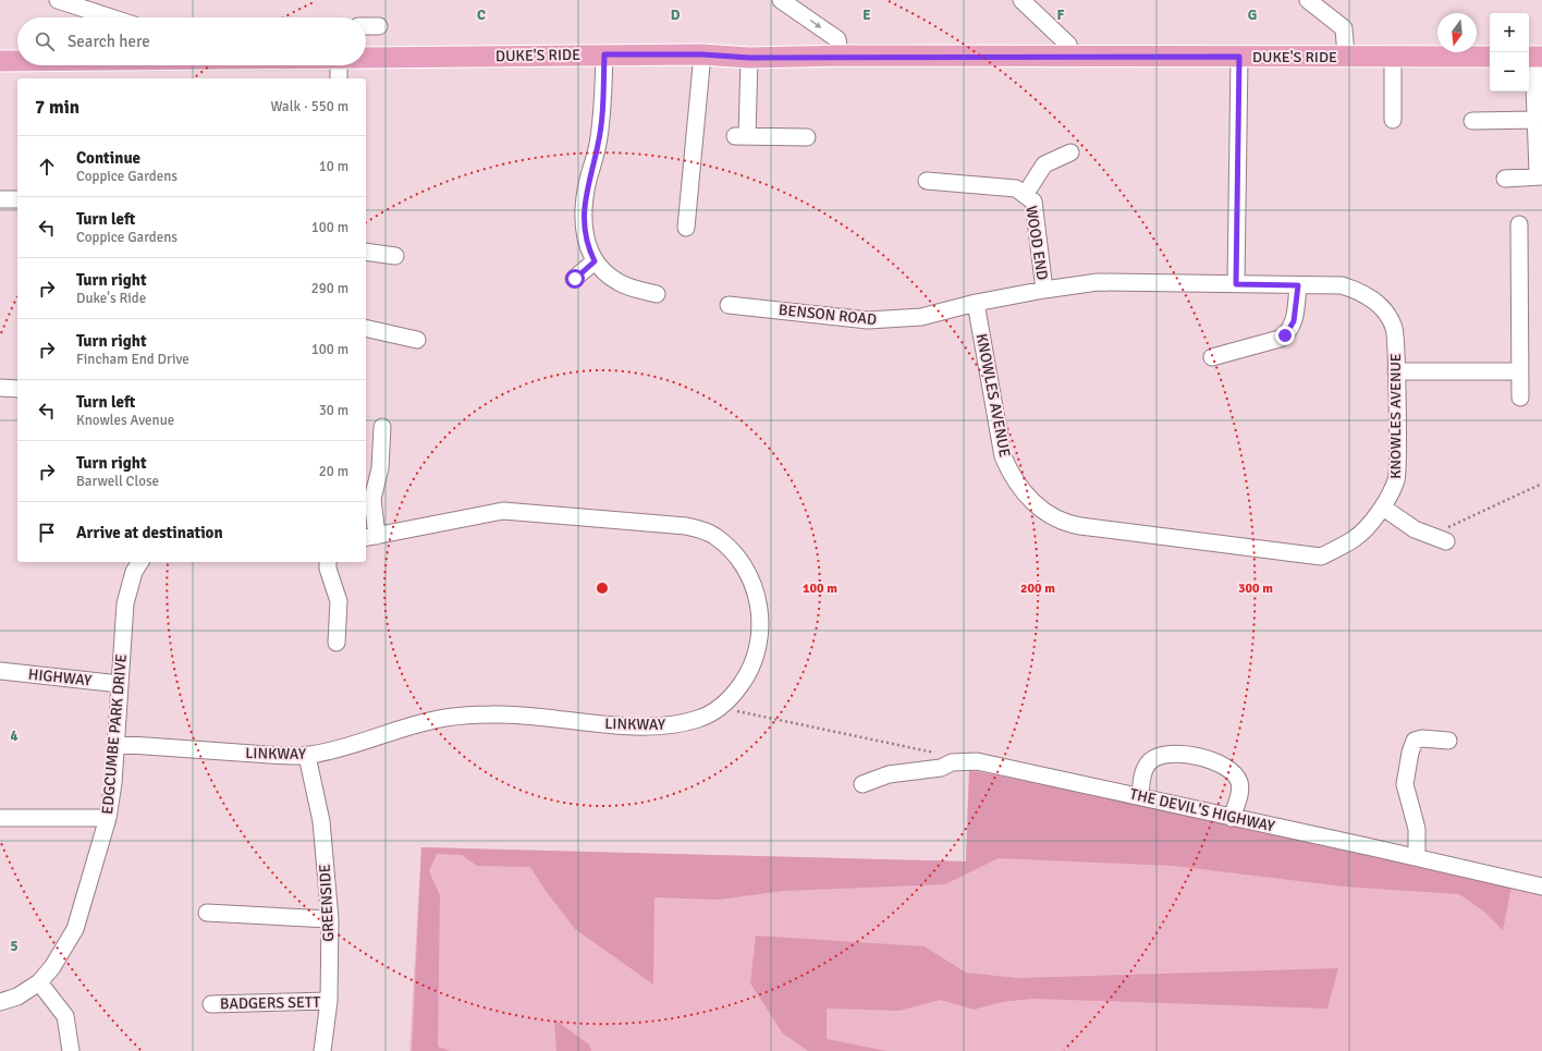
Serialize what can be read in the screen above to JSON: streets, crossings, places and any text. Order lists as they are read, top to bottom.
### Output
{
  "streets": {
    "main road": ["DUKE'S RIDE"],
    "street": [
      "WOOD END",
      "BENSON ROAD",
      "KNOWLES AVENUE",
      "HIGHWAY",
      "LINKWAY",
      "EDGCUMBE PARK DRIVE",
      "THE DEVIL'S HIGHWAY",
      "GREENSIDE",
      "BADGERS SETT"
    ]
  },
  "crossings": [
    ["WOOD END", "KNOWLES AVENUE"],
    ["BENSON ROAD", "KNOWLES AVENUE"],
    ["HIGHWAY", "EDGCUMBE PARK DRIVE"],
    ["LINKWAY", "EDGCUMBE PARK DRIVE"],
    ["LINKWAY", "GREENSIDE"],
    ["GREENSIDE", "BADGERS SETT"]
  ],
  "north": "bottom",
  "page": {
    "map_buttons": ["+", "−"],
    "search": "Search here",
    "heading": ["7 min", "Walk · 550 m"],
    "list": [
      ["Continue", "Coppice Gardens", "10 m"],
      ["Turn left", "Coppice Gardens", "100 m"],
      ["Turn right", "Duke's Ride", "290 m"],
      ["Turn right", "Fincham End Drive", "100 m"],
      ["Turn left", "Knowles Avenue", "30 m"],
      ["Turn right", "Barwell Close", "20 m"],
      "Arrive at destination"
    ]
  },
  "grid": {
    "columns": [
      "C",
      "D",
      "E",
      "F",
      "G"
    ],
    "rows": ["4", "5"]
  },
  "rings": ["100 m", "200 m", "300 m"]
}
